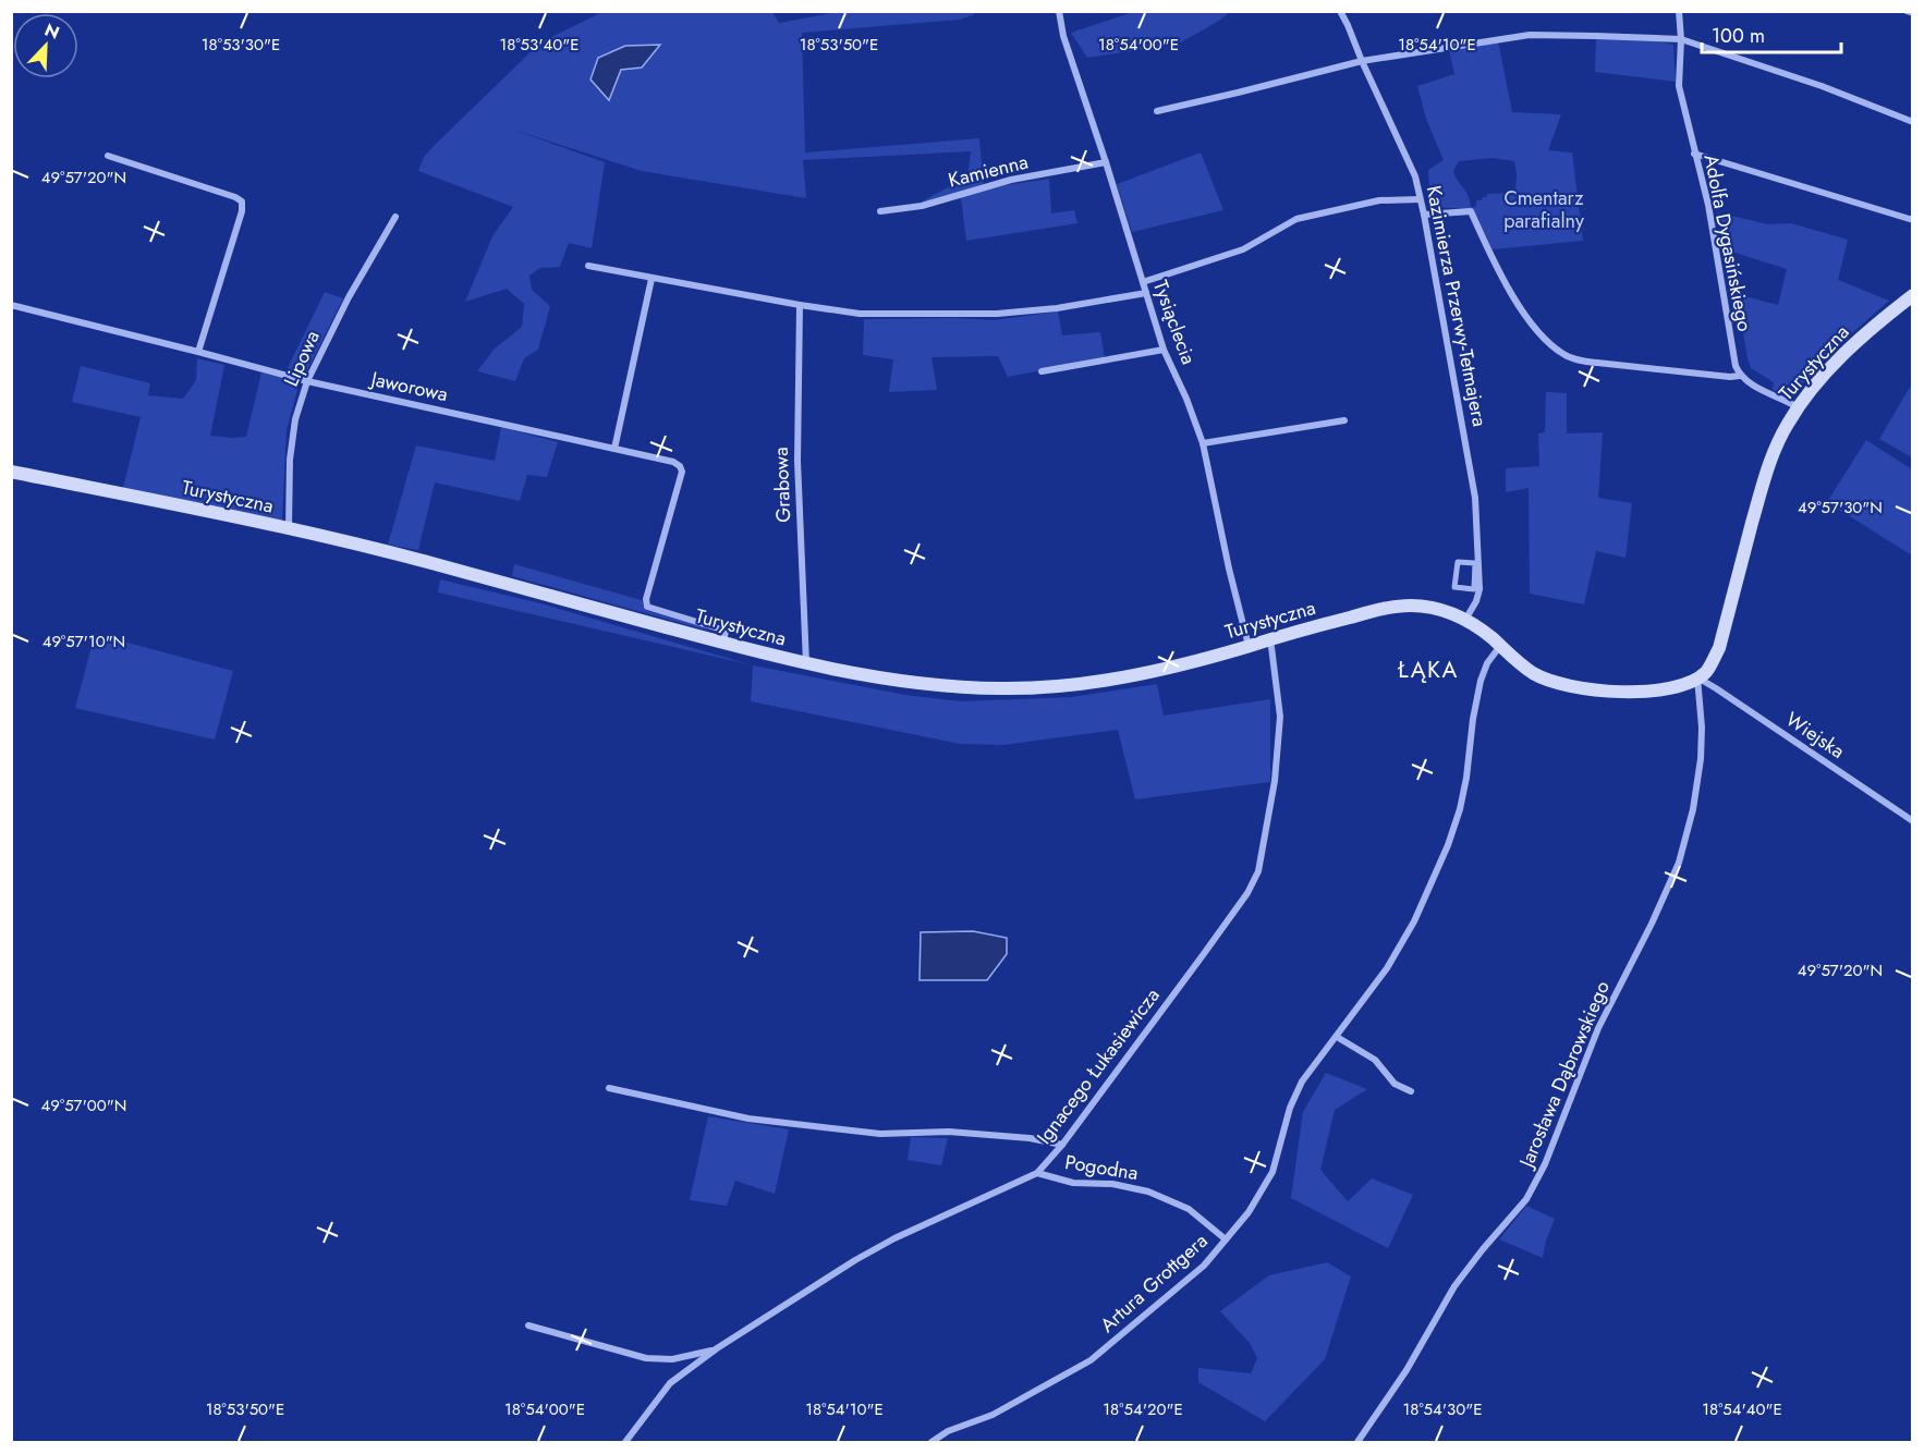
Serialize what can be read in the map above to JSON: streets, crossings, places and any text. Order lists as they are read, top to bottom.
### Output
{
  "streets": {
    "main road": ["Turystyczna"],
    "street": [
      "Kamienna",
      "Adolfa Dygasińskiego",
      "Kazimierza Przerwy-Tetmajera",
      "Tysiąclecia",
      "Lipowa",
      "Jaworowa",
      "Grabowa",
      "Wiejska",
      "Ignacego Łukasiewicza",
      "Jarosława Dąbrowskiego",
      "Pogodna",
      "Artura Grottgera"
    ]
  },
  "crossings": [
    ["Kamienna", "Tysiąclecia"],
    ["Kazimierza Przerwy-Tetmajera", "Turystyczna"],
    ["Tysiąclecia", "Turystyczna"],
    ["Lipowa", "Turystyczna"],
    ["Lipowa", "Jaworowa"],
    ["Turystyczna", "Jaworowa"],
    ["Turystyczna", "Grabowa"],
    ["Turystyczna", "Wiejska"],
    ["Turystyczna", "Ignacego Łukasiewicza"],
    ["Turystyczna", "Jarosława Dąbrowskiego"],
    ["Turystyczna", "Artura Grottgera"],
    ["Wiejska", "Jarosława Dąbrowskiego"],
    ["Ignacego Łukasiewicza", "Pogodna"],
    ["Pogodna", "Artura Grottgera"]
  ],
  "districts": ["ŁĄKA"],
  "parks": ["Cmentarz parafialny"],
  "scale_bar": "100 m",
  "north": "top right",
  "coordinates": [
    "18°53'30\"E",
    "18°53'40\"E",
    "18°53'50\"E",
    "18°54'00\"E",
    "18°54'10\"E",
    "49°57'20\"N",
    "49°57'30\"N",
    "49°57'10\"N",
    "49°57'00\"N",
    "18°54'20\"E",
    "18°54'30\"E",
    "18°54'40\"E"
  ]
}
